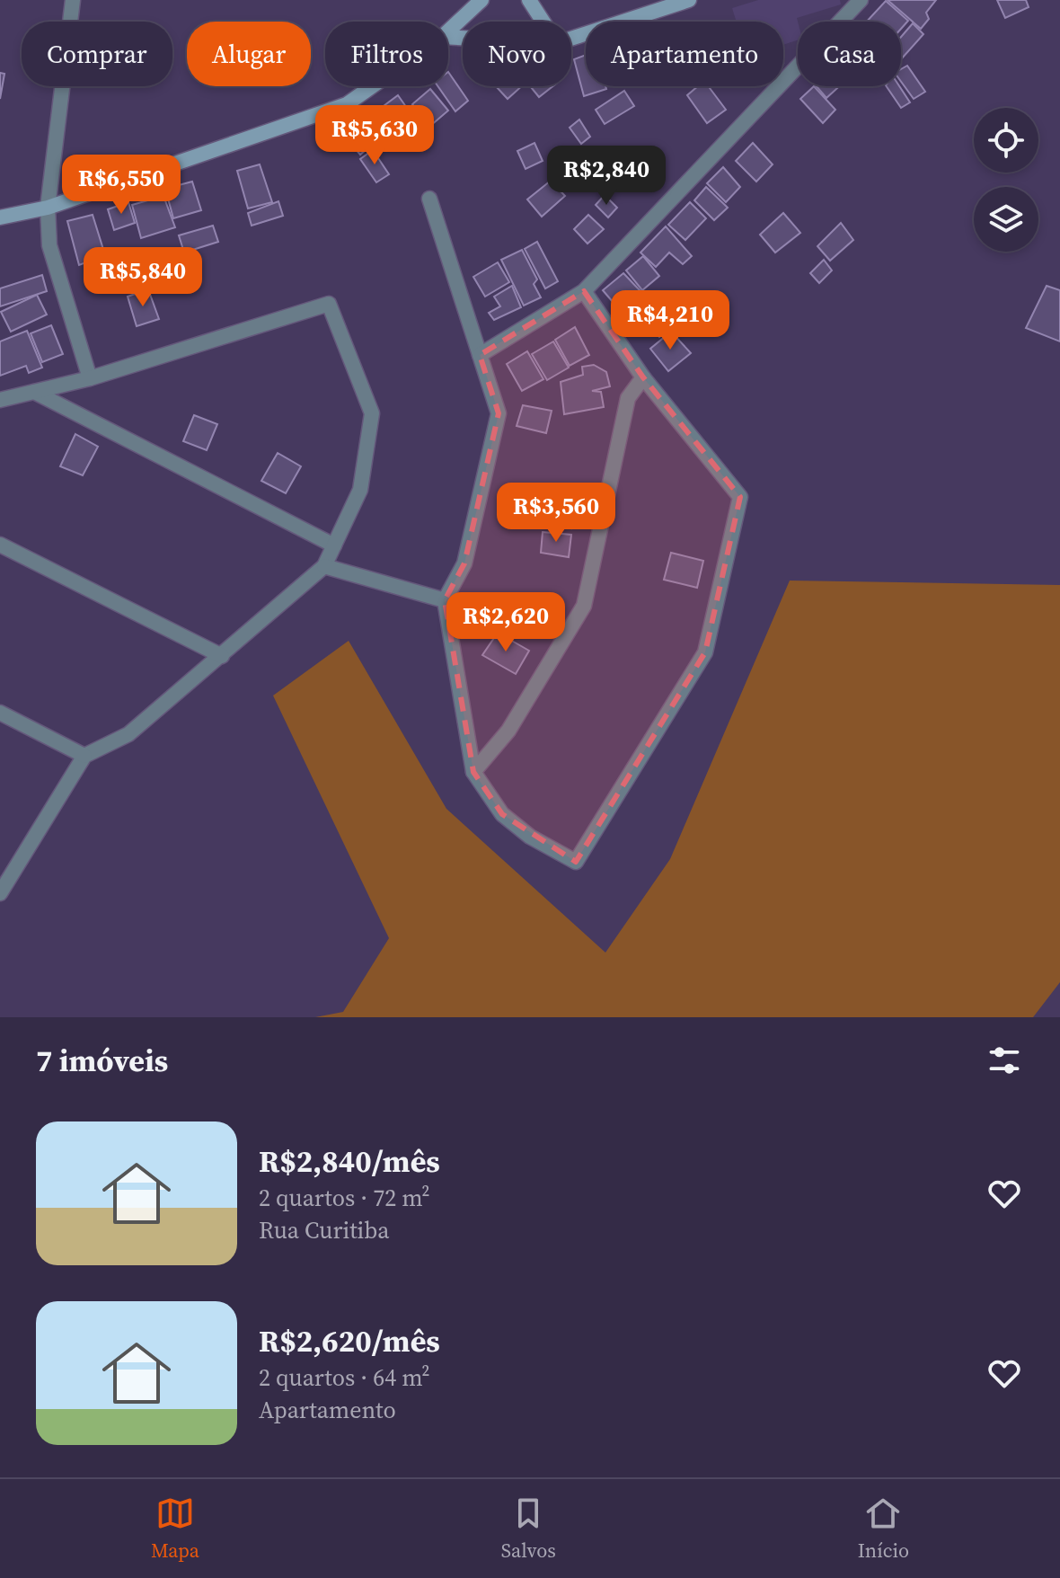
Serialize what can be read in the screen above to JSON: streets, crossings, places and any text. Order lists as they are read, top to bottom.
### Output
{
  "page": {
    "chip": [
      "Comprar",
      "Alugar",
      "Filtros",
      "Novo",
      "Apartamento",
      "Casa"
    ],
    "price": [
      "R$5,630",
      "R$2,840",
      "R$6,550",
      "R$5,840",
      "R$4,210",
      "R$3,560",
      "R$2,620"
    ],
    "heading": "7 imóveis",
    "list": [
      {
        "name": "R$2,840/mês",
        "note": "2 quartos · 72 m² · Rua Curitiba"
      },
      {
        "name": "R$2,620/mês",
        "note": "2 quartos · 64 m² · Apartamento"
      }
    ],
    "tabs": ["Mapa", "Salvos", "Início"]
  }
}
